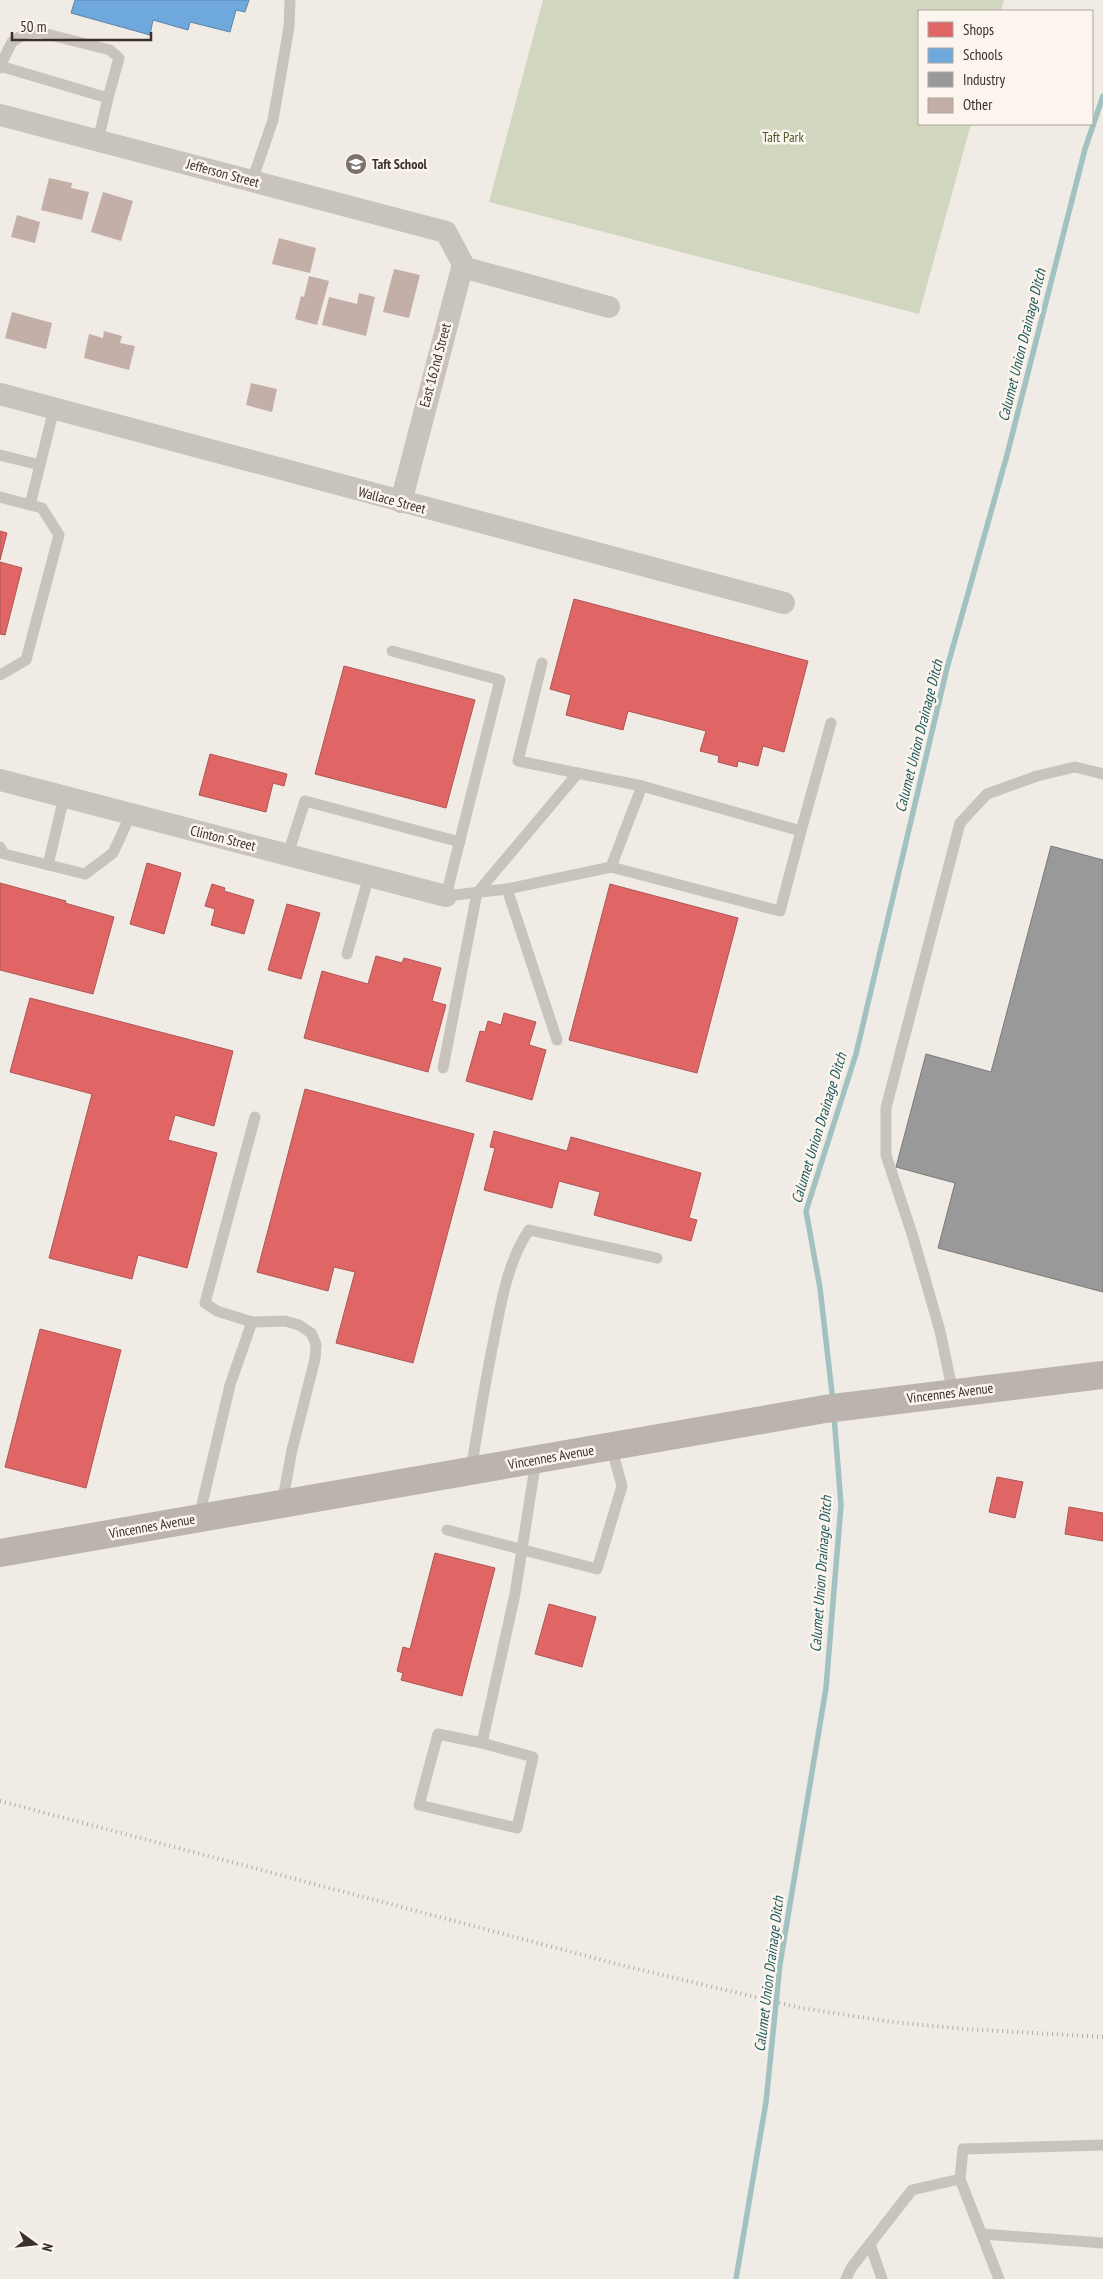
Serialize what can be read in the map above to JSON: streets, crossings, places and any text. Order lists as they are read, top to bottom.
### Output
{
  "streets": {
    "street": [
      "Jefferson Street",
      "East 162nd Street",
      "Wallace Street",
      "Clinton Street",
      "Vincennes Avenue"
    ]
  },
  "crossings": [
    ["Jefferson Street", "East 162nd Street"],
    ["East 162nd Street", "Wallace Street"]
  ],
  "water": ["Calumet Union Drainage Ditch"],
  "parks": ["Taft Park"],
  "places": {
    "school or university": ["Taft School"]
  },
  "legend": [
    "Shops",
    "Schools",
    "Industry",
    "Other"
  ],
  "scale_bar": "50 m",
  "north": "right"
}
